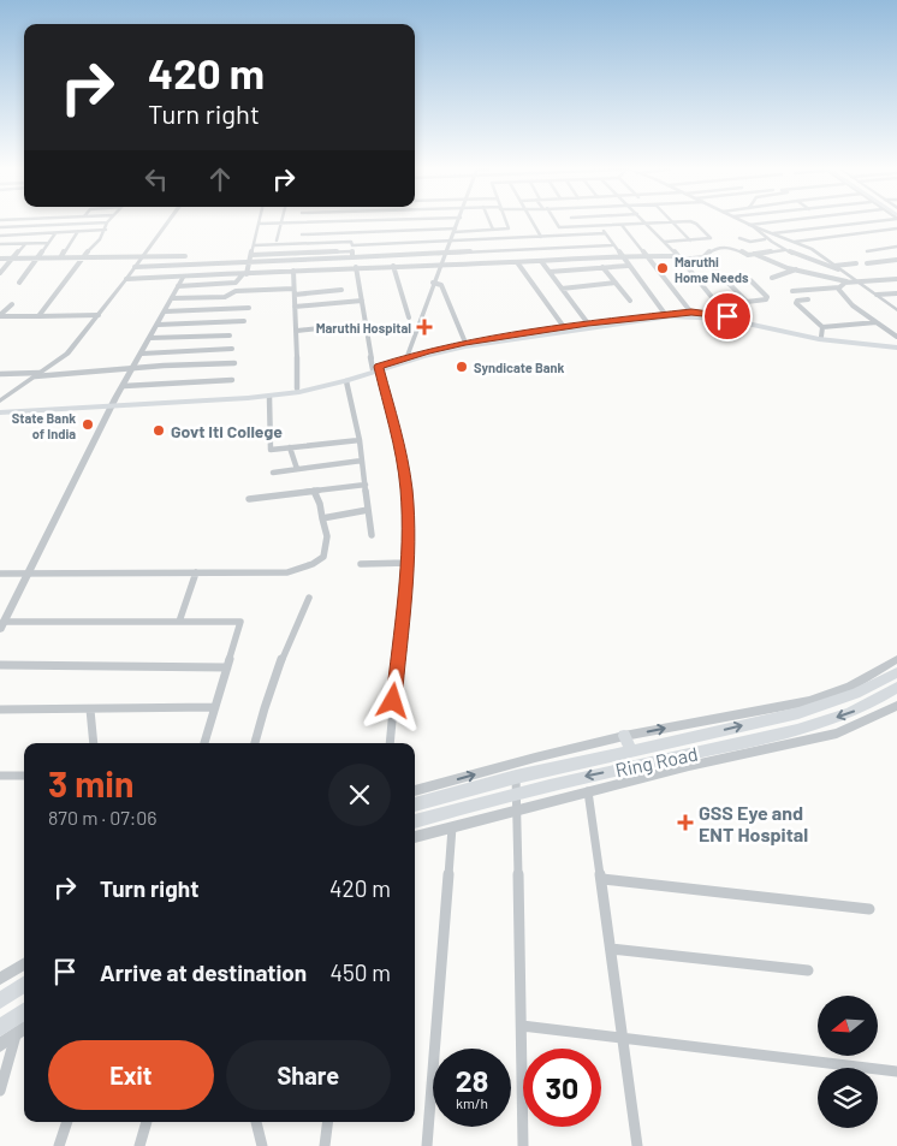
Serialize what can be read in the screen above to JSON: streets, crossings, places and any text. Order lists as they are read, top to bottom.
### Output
{
  "streets": {
    "highway": ["Ring Road"]
  },
  "places": {
    "other": [
      "Maruthi Home Needs",
      "Syndicate Bank",
      "State Bank of India",
      "Govt Iti College"
    ],
    "health": ["Maruthi Hospital", "GSS Eye and ENT Hospital"]
  },
  "north": "left",
  "page": {
    "turn": ["420 m", "Turn right"],
    "heading": ["3 min", "870 m · 07:06"],
    "list": [
      {
        "name": "Turn right",
        "value": "420 m"
      },
      {
        "name": "Arrive at destination",
        "value": "450 m"
      }
    ],
    "buttons": ["Exit", "Share"],
    "speed": "28 km/h",
    "limit": "30"
  }
}
